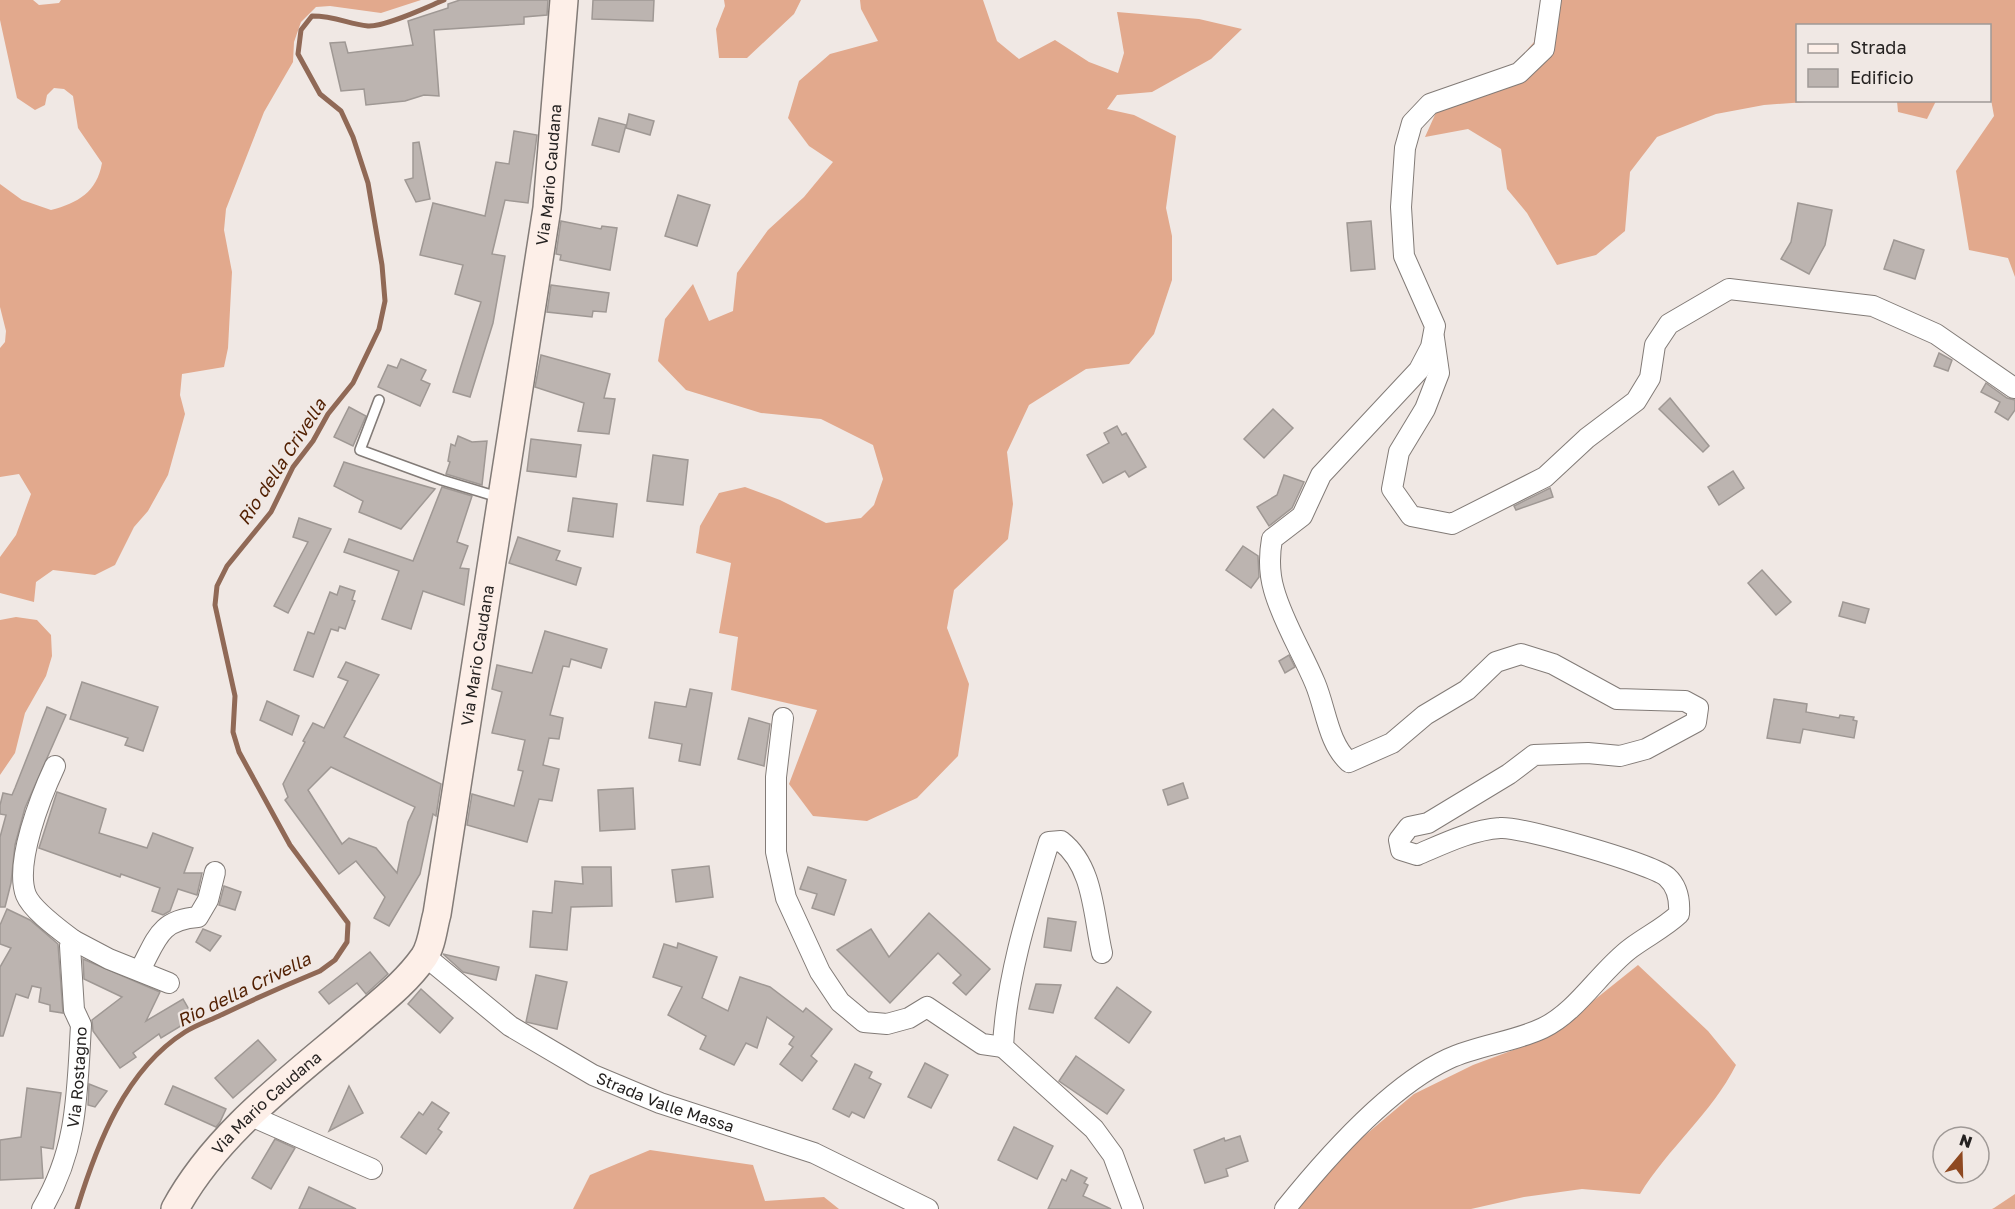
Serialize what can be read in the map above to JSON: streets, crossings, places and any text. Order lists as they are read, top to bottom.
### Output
{
  "streets": {
    "main road": ["Via Mario Caudana"],
    "street": ["Via Rostagno", "Strada Valle Massa"]
  },
  "crossings": [
    ["Via Mario Caudana", "Strada Valle Massa"]
  ],
  "water": ["Rio della Crivella"],
  "legend": ["Strada", "Edificio"],
  "north": "top"
}
